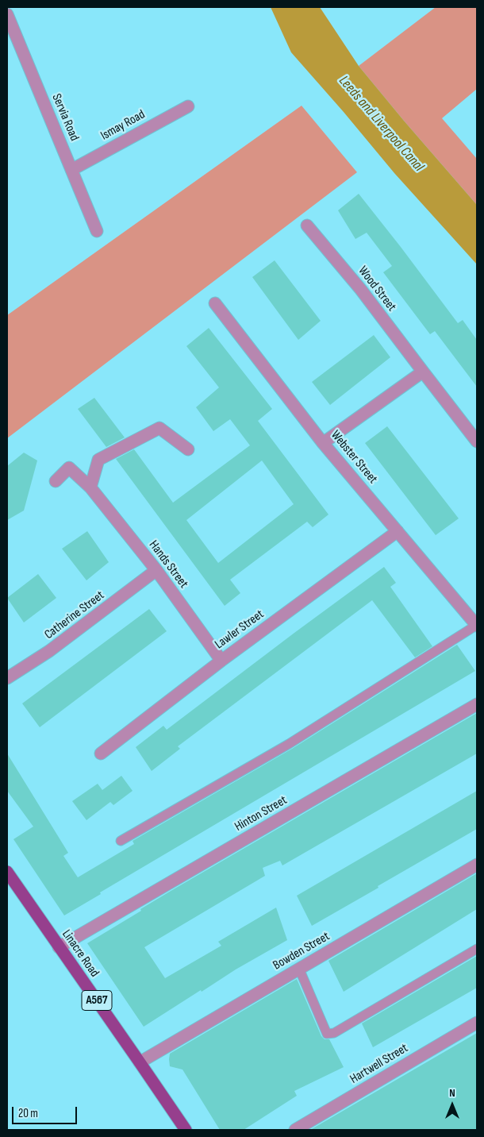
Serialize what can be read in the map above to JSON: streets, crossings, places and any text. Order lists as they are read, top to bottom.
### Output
{
  "streets": {
    "main road": ["Linacre Road", "A567"],
    "street": [
      "Servia Road",
      "Ismay Road",
      "Wood Street",
      "Webster Street",
      "Hands Street",
      "Catherine Street",
      "Lawler Street",
      "Hinton Street",
      "Bowden Street",
      "Hartwell Street"
    ]
  },
  "crossings": [
    ["Servia Road", "Ismay Road"],
    ["Webster Street", "Lawler Street"],
    ["Hands Street", "Catherine Street"],
    ["Hands Street", "Lawler Street"],
    ["Hinton Street", "Linacre Road"],
    ["Bowden Street", "Linacre Road"]
  ],
  "water": ["Leeds and Liverpool Canal"],
  "scale_bar": "20 m",
  "north": "top"
}
